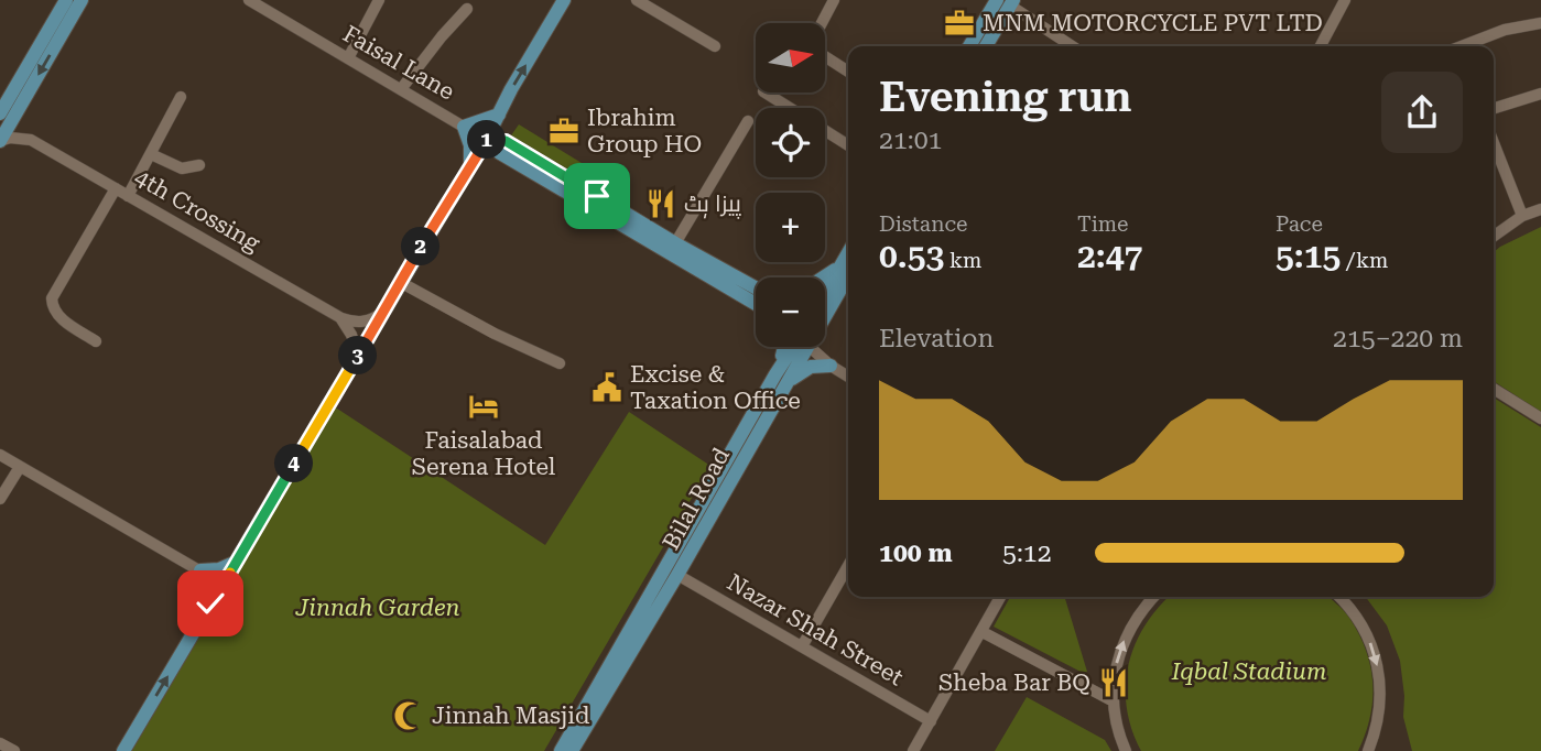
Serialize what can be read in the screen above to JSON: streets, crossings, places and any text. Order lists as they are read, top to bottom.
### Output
{
  "streets": {
    "main road": ["Faisal Lane", "Bilal Road"],
    "street": ["4th Crossing", "Nazar Shah Street"]
  },
  "crossings": [
    ["Bilal Road", "Nazar Shah Street"]
  ],
  "parks": ["Jinnah Garden", "Iqbal Stadium"],
  "places": {
    "office": ["MNM MOTORCYCLE PVT LTD", "Ibrahim Group HO"],
    "restaurant": ["پیزا ہٹ", "Sheba Bar BQ"],
    "public building": ["Excise & Taxation Office"],
    "hotel": ["Faisalabad Serena Hotel"],
    "mosque": ["Jinnah Masjid"]
  },
  "north": "right",
  "page": {
    "map_buttons": ["+", "−"],
    "heading": ["Evening run", "21:01"],
    "pins": [
      "1",
      "2",
      "3",
      "4"
    ],
    "stats": [
      ["Distance", "0.53 km"],
      ["Time", "2:47"],
      ["Pace", "5:15 /km"]
    ],
    "chart": ["Elevation", "215–220 m"],
    "list": [
      {
        "name": "100 m",
        "note": "5:12"
      }
    ]
  }
}
